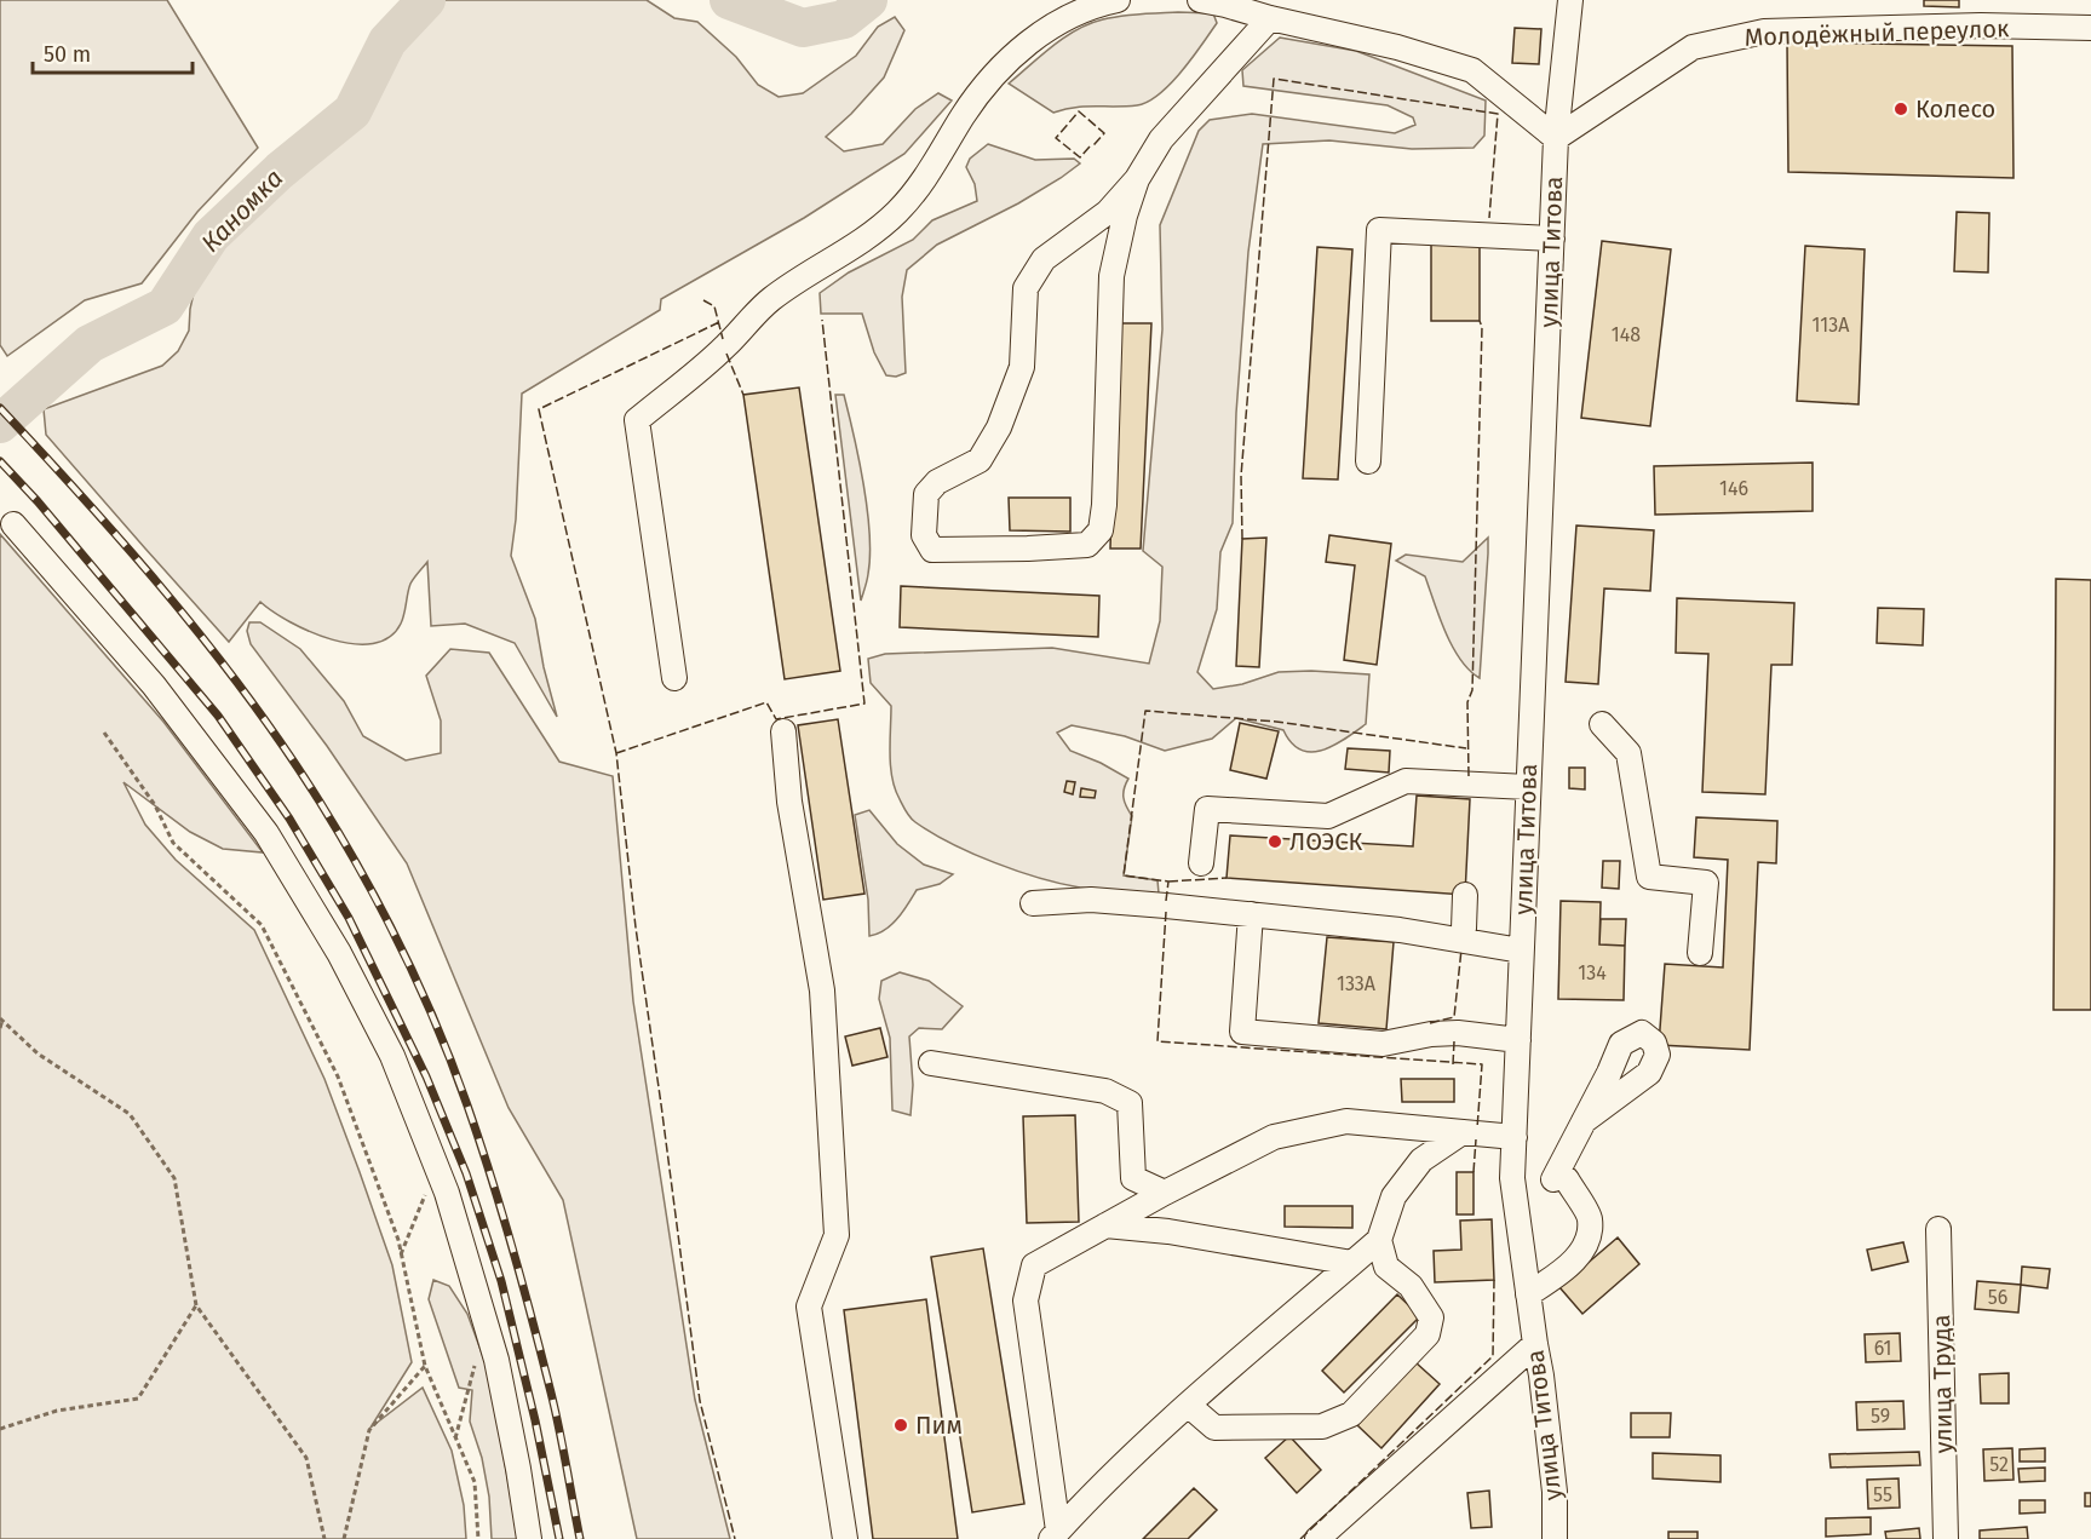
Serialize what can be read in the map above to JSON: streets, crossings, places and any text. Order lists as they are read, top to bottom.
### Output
{
  "streets": {
    "street": ["Молодёжный переулок", "улица Титова", "улица Труда"]
  },
  "crossings": [
    ["Молодёжный переулок", "улица Титова"]
  ],
  "water": ["Каномка"],
  "places": ["Колесо", "ЛОЭСК", "Пим"],
  "house_numbers": [
    "113А",
    "148",
    "146",
    "134",
    "133А",
    "56",
    "61",
    "59",
    "52",
    "55"
  ],
  "scale_bar": "50 m"
}
